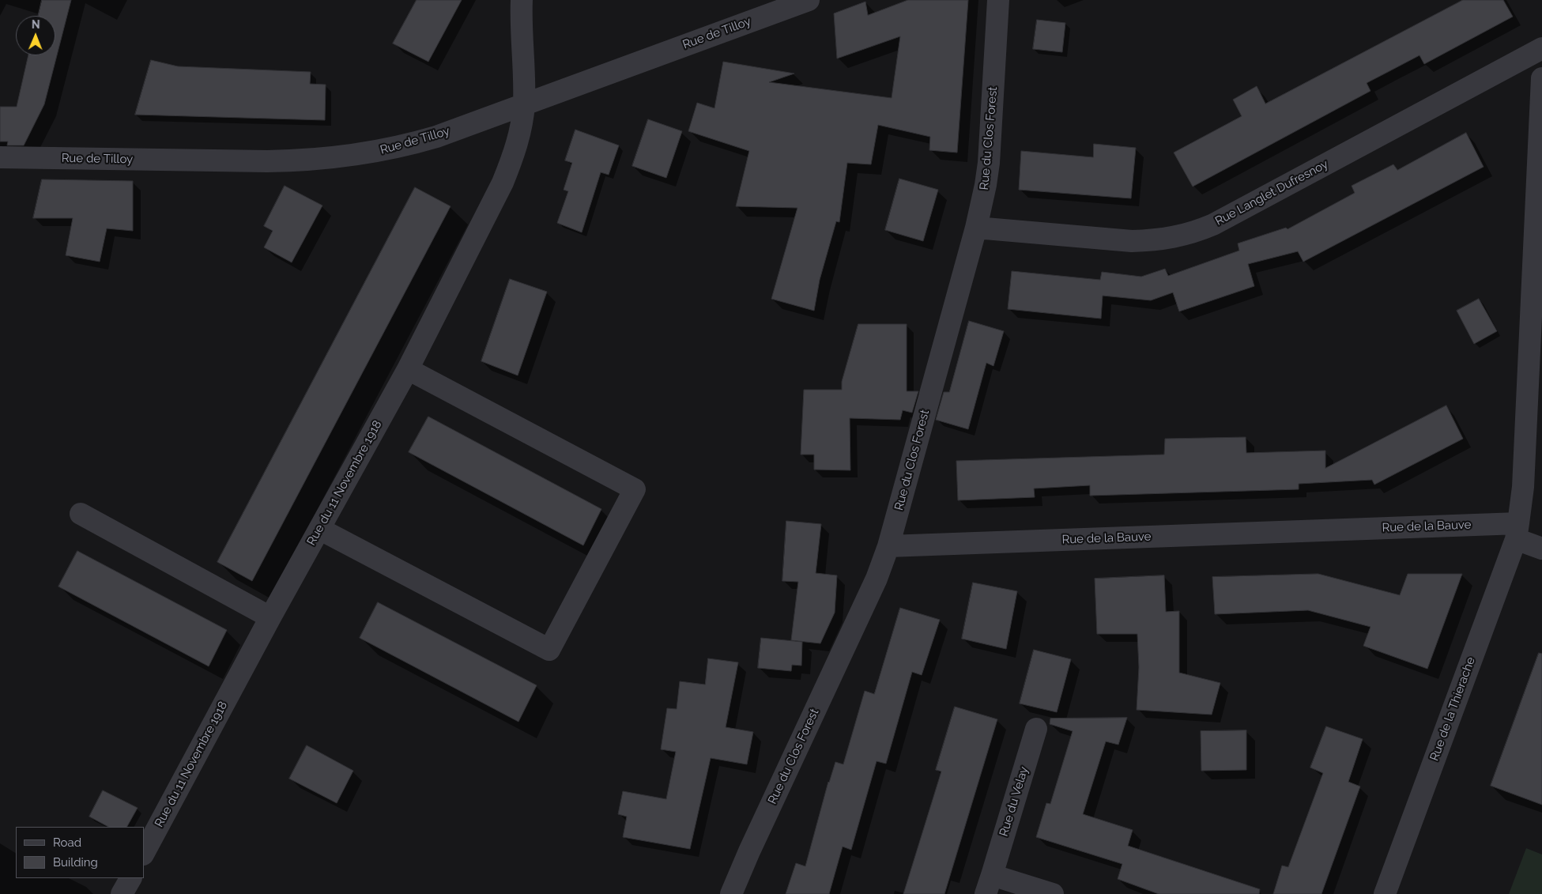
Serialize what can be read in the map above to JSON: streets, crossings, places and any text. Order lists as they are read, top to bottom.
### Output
{
  "streets": {
    "street": [
      "Rue de Tilloy",
      "Rue du Clos Forest",
      "Rue Langlet Dufresnoy",
      "Rue du 11 Novembre 1918",
      "Rue de la Bauve",
      "Rue de la Thierache",
      "Rue du Velay"
    ]
  },
  "crossings": [
    ["Rue de Tilloy", "Rue du 11 Novembre 1918"],
    ["Rue du Clos Forest", "Rue Langlet Dufresnoy"],
    ["Rue du Clos Forest", "Rue de la Bauve"],
    ["Rue de la Bauve", "Rue de la Thierache"]
  ],
  "legend": ["Road", "Building"],
  "north": "top"
}
